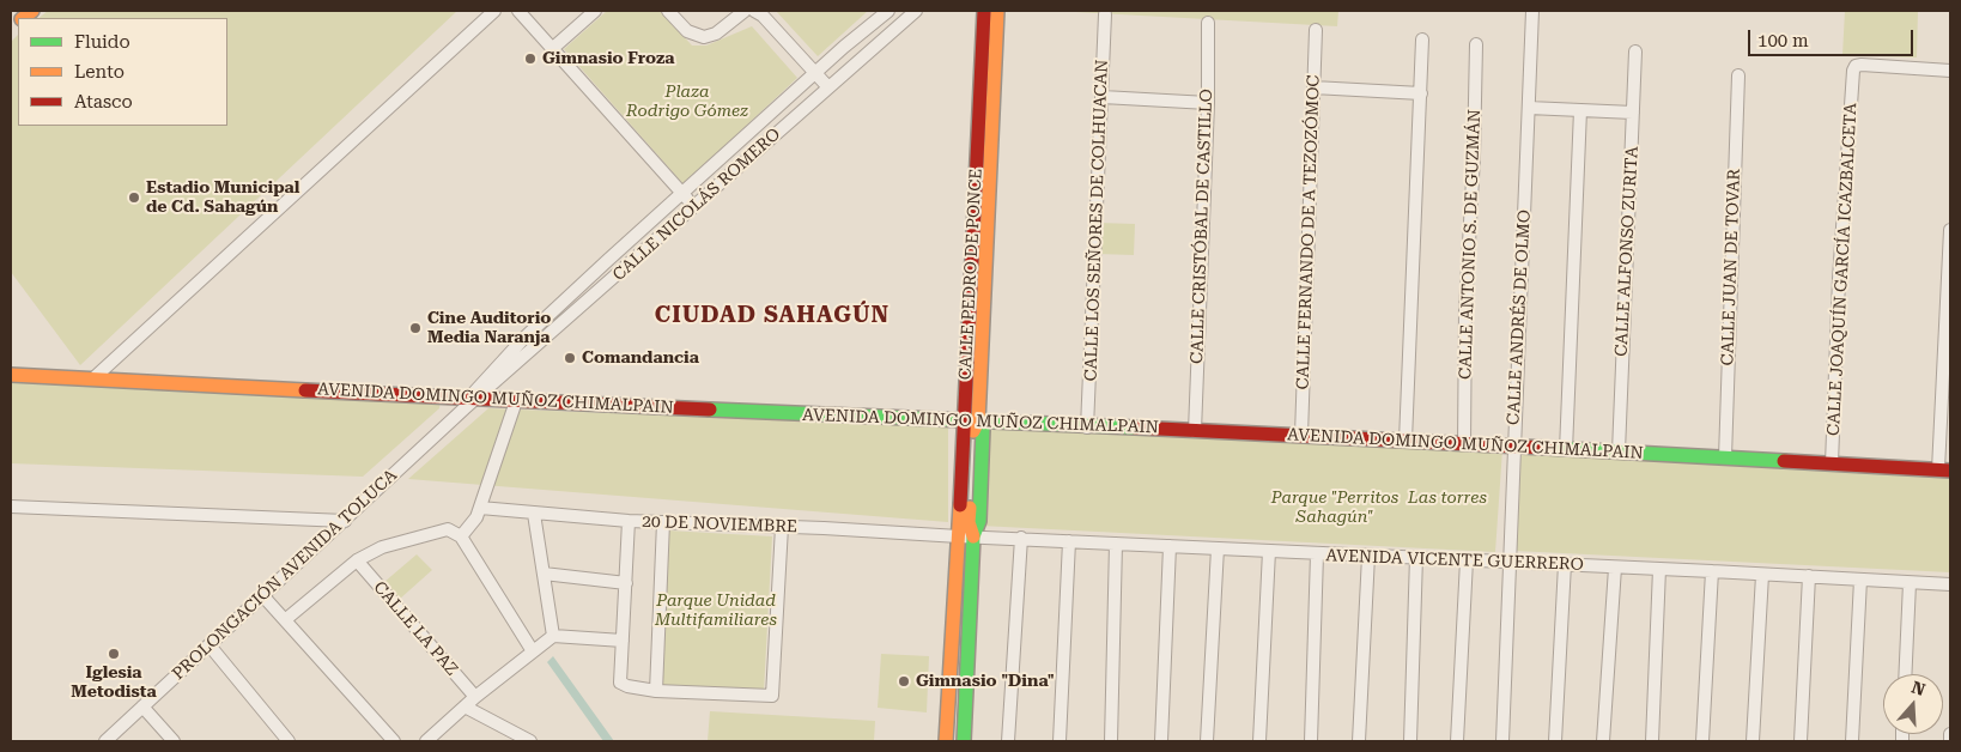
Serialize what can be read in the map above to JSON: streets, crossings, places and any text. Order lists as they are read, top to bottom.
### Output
{
  "streets": {
    "street": [
      "CALLE NICOLÁS ROMERO",
      "CALLE LOS SEÑORES DE COLHUACAN",
      "CALLE CRISTÓBAL DE CASTILLO",
      "CALLE FERNANDO DE A TEZOZÓMOC",
      "CALLE ANTONIO S. DE GUZMÁN",
      "CALLE ALFONSO ZURITA",
      "CALLE JUAN DE TOVAR",
      "CALLE JOAQUÍN GARCÍA ICAZBALCETA",
      "CALLE PEDRO DE PONCE",
      "CALLE ANDRÉS DE OLMO",
      "AVENIDA DOMINGO MUÑOZ CHIMALPAIN",
      "20 DE NOVIEMBRE",
      "AVENIDA VICENTE GUERRERO",
      "PROLONGACIÓN AVENIDA TOLUCA",
      "CALLE LA PAZ"
    ]
  },
  "crossings": [
    ["CALLE NICOLÁS ROMERO", "AVENIDA DOMINGO MUÑOZ CHIMALPAIN"],
    ["CALLE NICOLÁS ROMERO", "PROLONGACIÓN AVENIDA TOLUCA"],
    ["CALLE LOS SEÑORES DE COLHUACAN", "AVENIDA DOMINGO MUÑOZ CHIMALPAIN"],
    ["CALLE CRISTÓBAL DE CASTILLO", "AVENIDA DOMINGO MUÑOZ CHIMALPAIN"],
    ["CALLE FERNANDO DE A TEZOZÓMOC", "AVENIDA DOMINGO MUÑOZ CHIMALPAIN"],
    ["CALLE ANTONIO S. DE GUZMÁN", "AVENIDA DOMINGO MUÑOZ CHIMALPAIN"],
    ["CALLE ALFONSO ZURITA", "AVENIDA DOMINGO MUÑOZ CHIMALPAIN"],
    ["CALLE JUAN DE TOVAR", "AVENIDA DOMINGO MUÑOZ CHIMALPAIN"],
    ["CALLE JOAQUÍN GARCÍA ICAZBALCETA", "AVENIDA DOMINGO MUÑOZ CHIMALPAIN"],
    ["CALLE PEDRO DE PONCE", "AVENIDA DOMINGO MUÑOZ CHIMALPAIN"],
    ["CALLE PEDRO DE PONCE", "20 DE NOVIEMBRE"],
    ["CALLE PEDRO DE PONCE", "AVENIDA VICENTE GUERRERO"],
    ["CALLE ANDRÉS DE OLMO", "AVENIDA DOMINGO MUÑOZ CHIMALPAIN"],
    ["CALLE ANDRÉS DE OLMO", "AVENIDA VICENTE GUERRERO"],
    ["AVENIDA DOMINGO MUÑOZ CHIMALPAIN", "PROLONGACIÓN AVENIDA TOLUCA"],
    ["20 DE NOVIEMBRE", "AVENIDA VICENTE GUERRERO"]
  ],
  "districts": ["CIUDAD SAHAGÚN"],
  "parks": [
    "Plaza Rodrigo Gómez",
    "Parque \"Perritos Sahagún\"",
    "Las torres",
    "Parque Unidad Multifamiliares"
  ],
  "places": [
    "Gimnasio Froza",
    "Estadio Municipal de Cd. Sahagún",
    "Cine Auditorio Media Naranja",
    "Comandancia",
    "Iglesia Metodista",
    "Gimnasio \"Dina\""
  ],
  "legend": ["Fluido", "Lento", "Atasco"],
  "scale_bar": "100 m",
  "north": "top"
}
